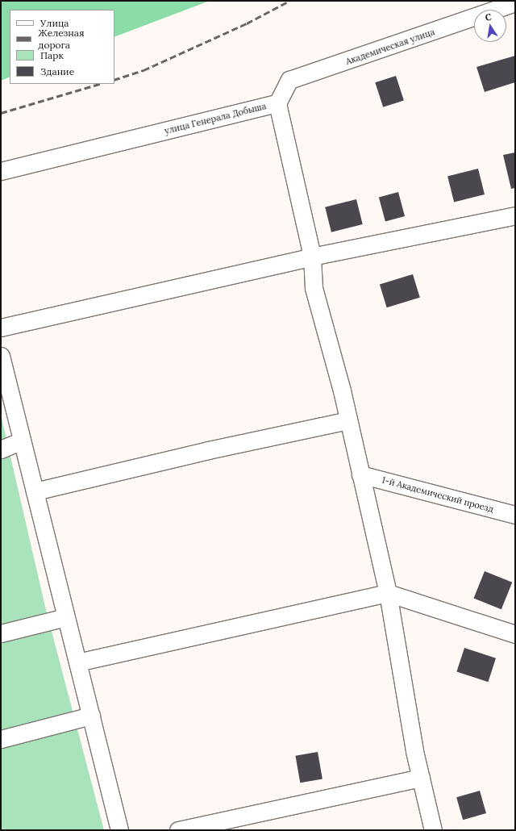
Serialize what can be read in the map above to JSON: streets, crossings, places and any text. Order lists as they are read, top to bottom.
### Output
{
  "streets": {
    "street": ["Академическая улица", "улица Генерала Добыша", "1-й Академический проезд"]
  },
  "crossings": [
    ["Академическая улица", "улица Генерала Добыша"],
    ["улица Генерала Добыша", "1-й Академический проезд"]
  ],
  "legend": [
    "Улица",
    "Железная дорога",
    "Парк",
    "Здание"
  ],
  "north": "top"
}
